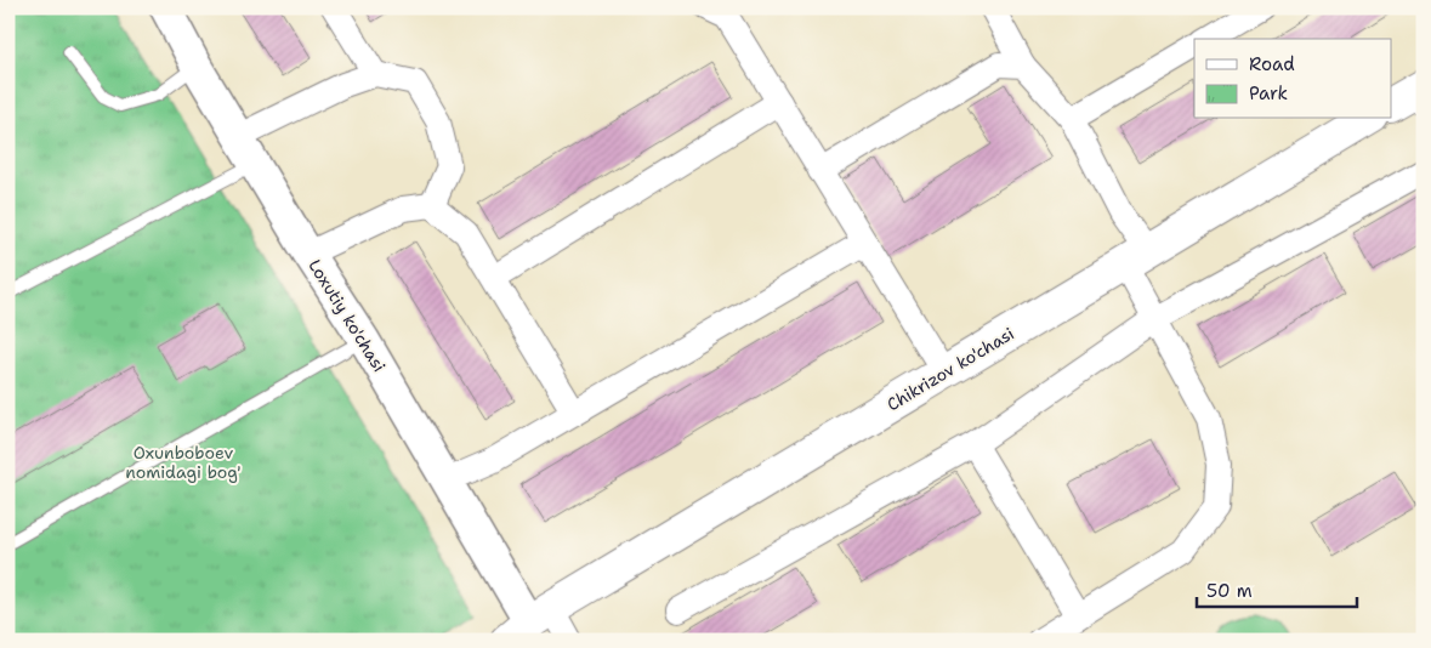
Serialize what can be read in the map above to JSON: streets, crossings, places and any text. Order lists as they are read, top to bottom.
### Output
{
  "streets": {
    "main road": ["Chikrizov ko'chasi"],
    "street": ["Loxutiy ko'chasi"]
  },
  "crossings": [
    ["Loxutiy ko'chasi", "Chikrizov ko'chasi"]
  ],
  "parks": ["Oxunboboev nomidagi bog'"],
  "legend": ["Road", "Park"],
  "scale_bar": "50 m"
}
